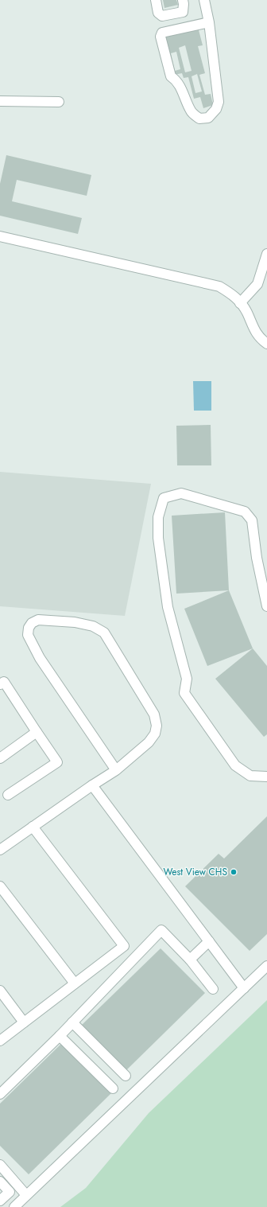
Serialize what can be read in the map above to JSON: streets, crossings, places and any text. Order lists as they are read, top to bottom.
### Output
{
  "places": ["West View CHS"]
}
